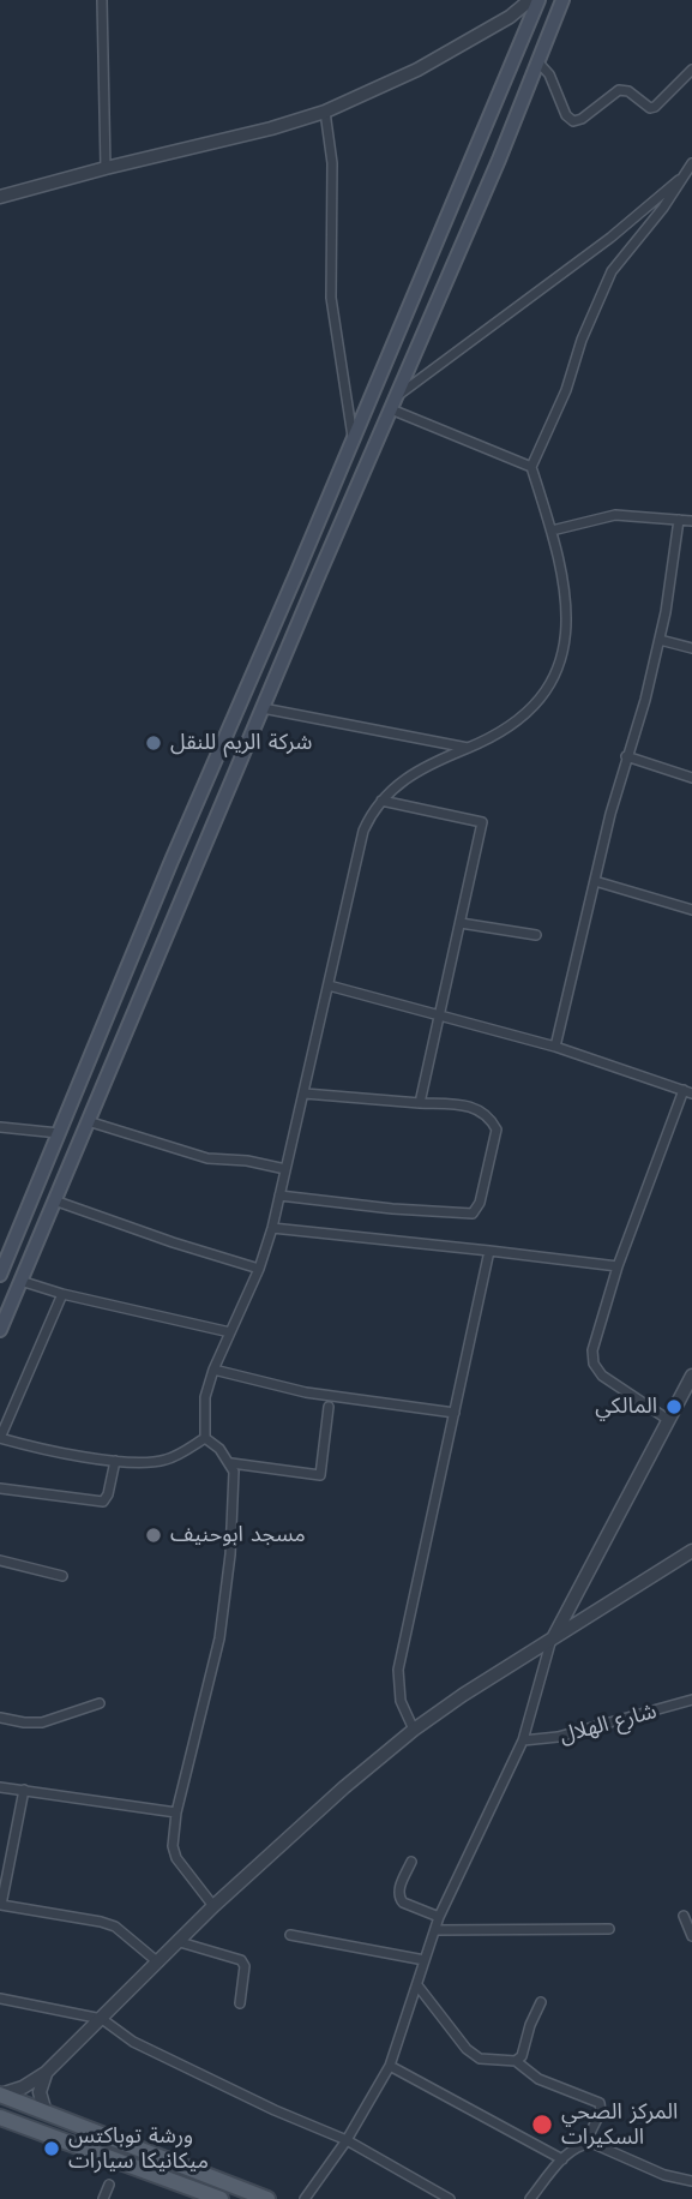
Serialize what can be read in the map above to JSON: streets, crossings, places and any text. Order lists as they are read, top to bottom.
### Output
{
  "streets": {
    "street": ["شارع الهلال"]
  },
  "places": [
    "شركة الريم للنقل",
    "المالكي",
    "مسجد ابوحنيف",
    "المركز الصحي السكيرات",
    "ورشة توباكتس ميكانيكا سيارات"
  ]
}
